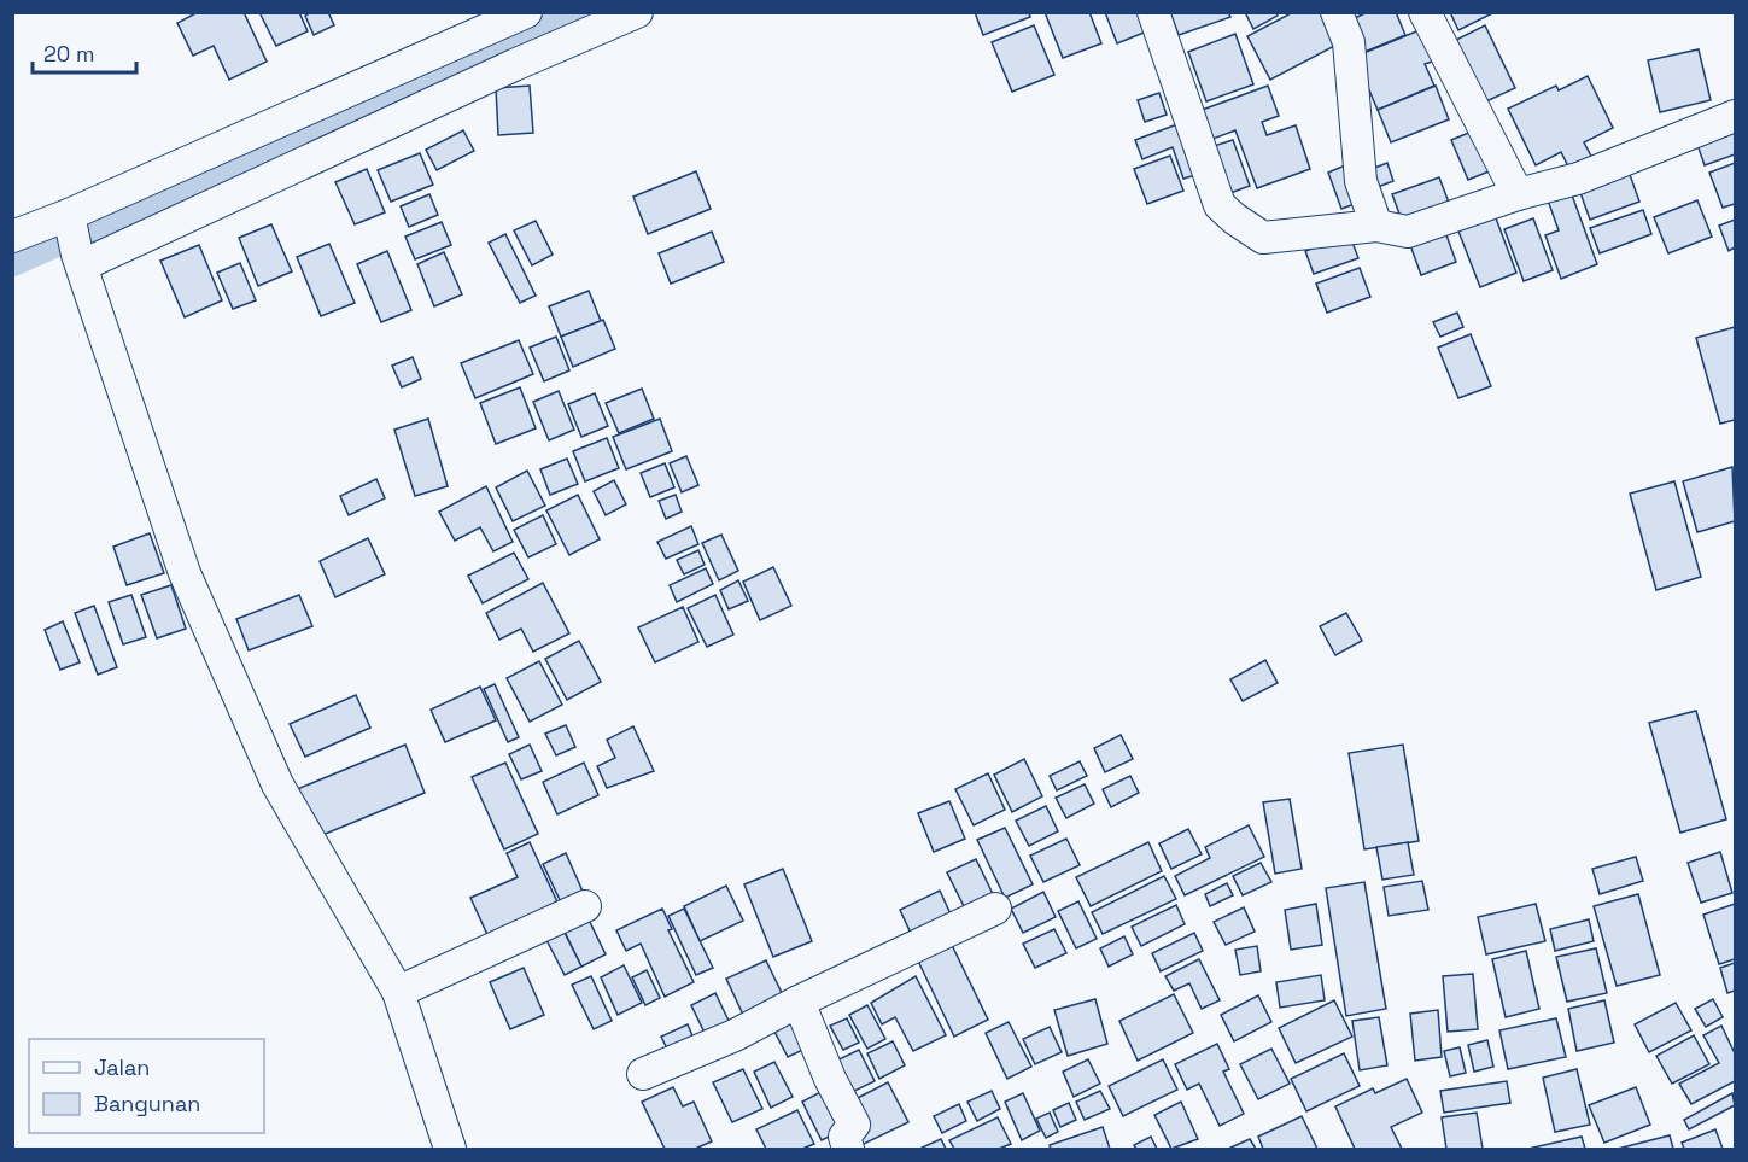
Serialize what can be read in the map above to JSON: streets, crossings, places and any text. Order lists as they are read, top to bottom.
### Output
{
  "legend": ["Jalan", "Bangunan"],
  "scale_bar": "20 m"
}
